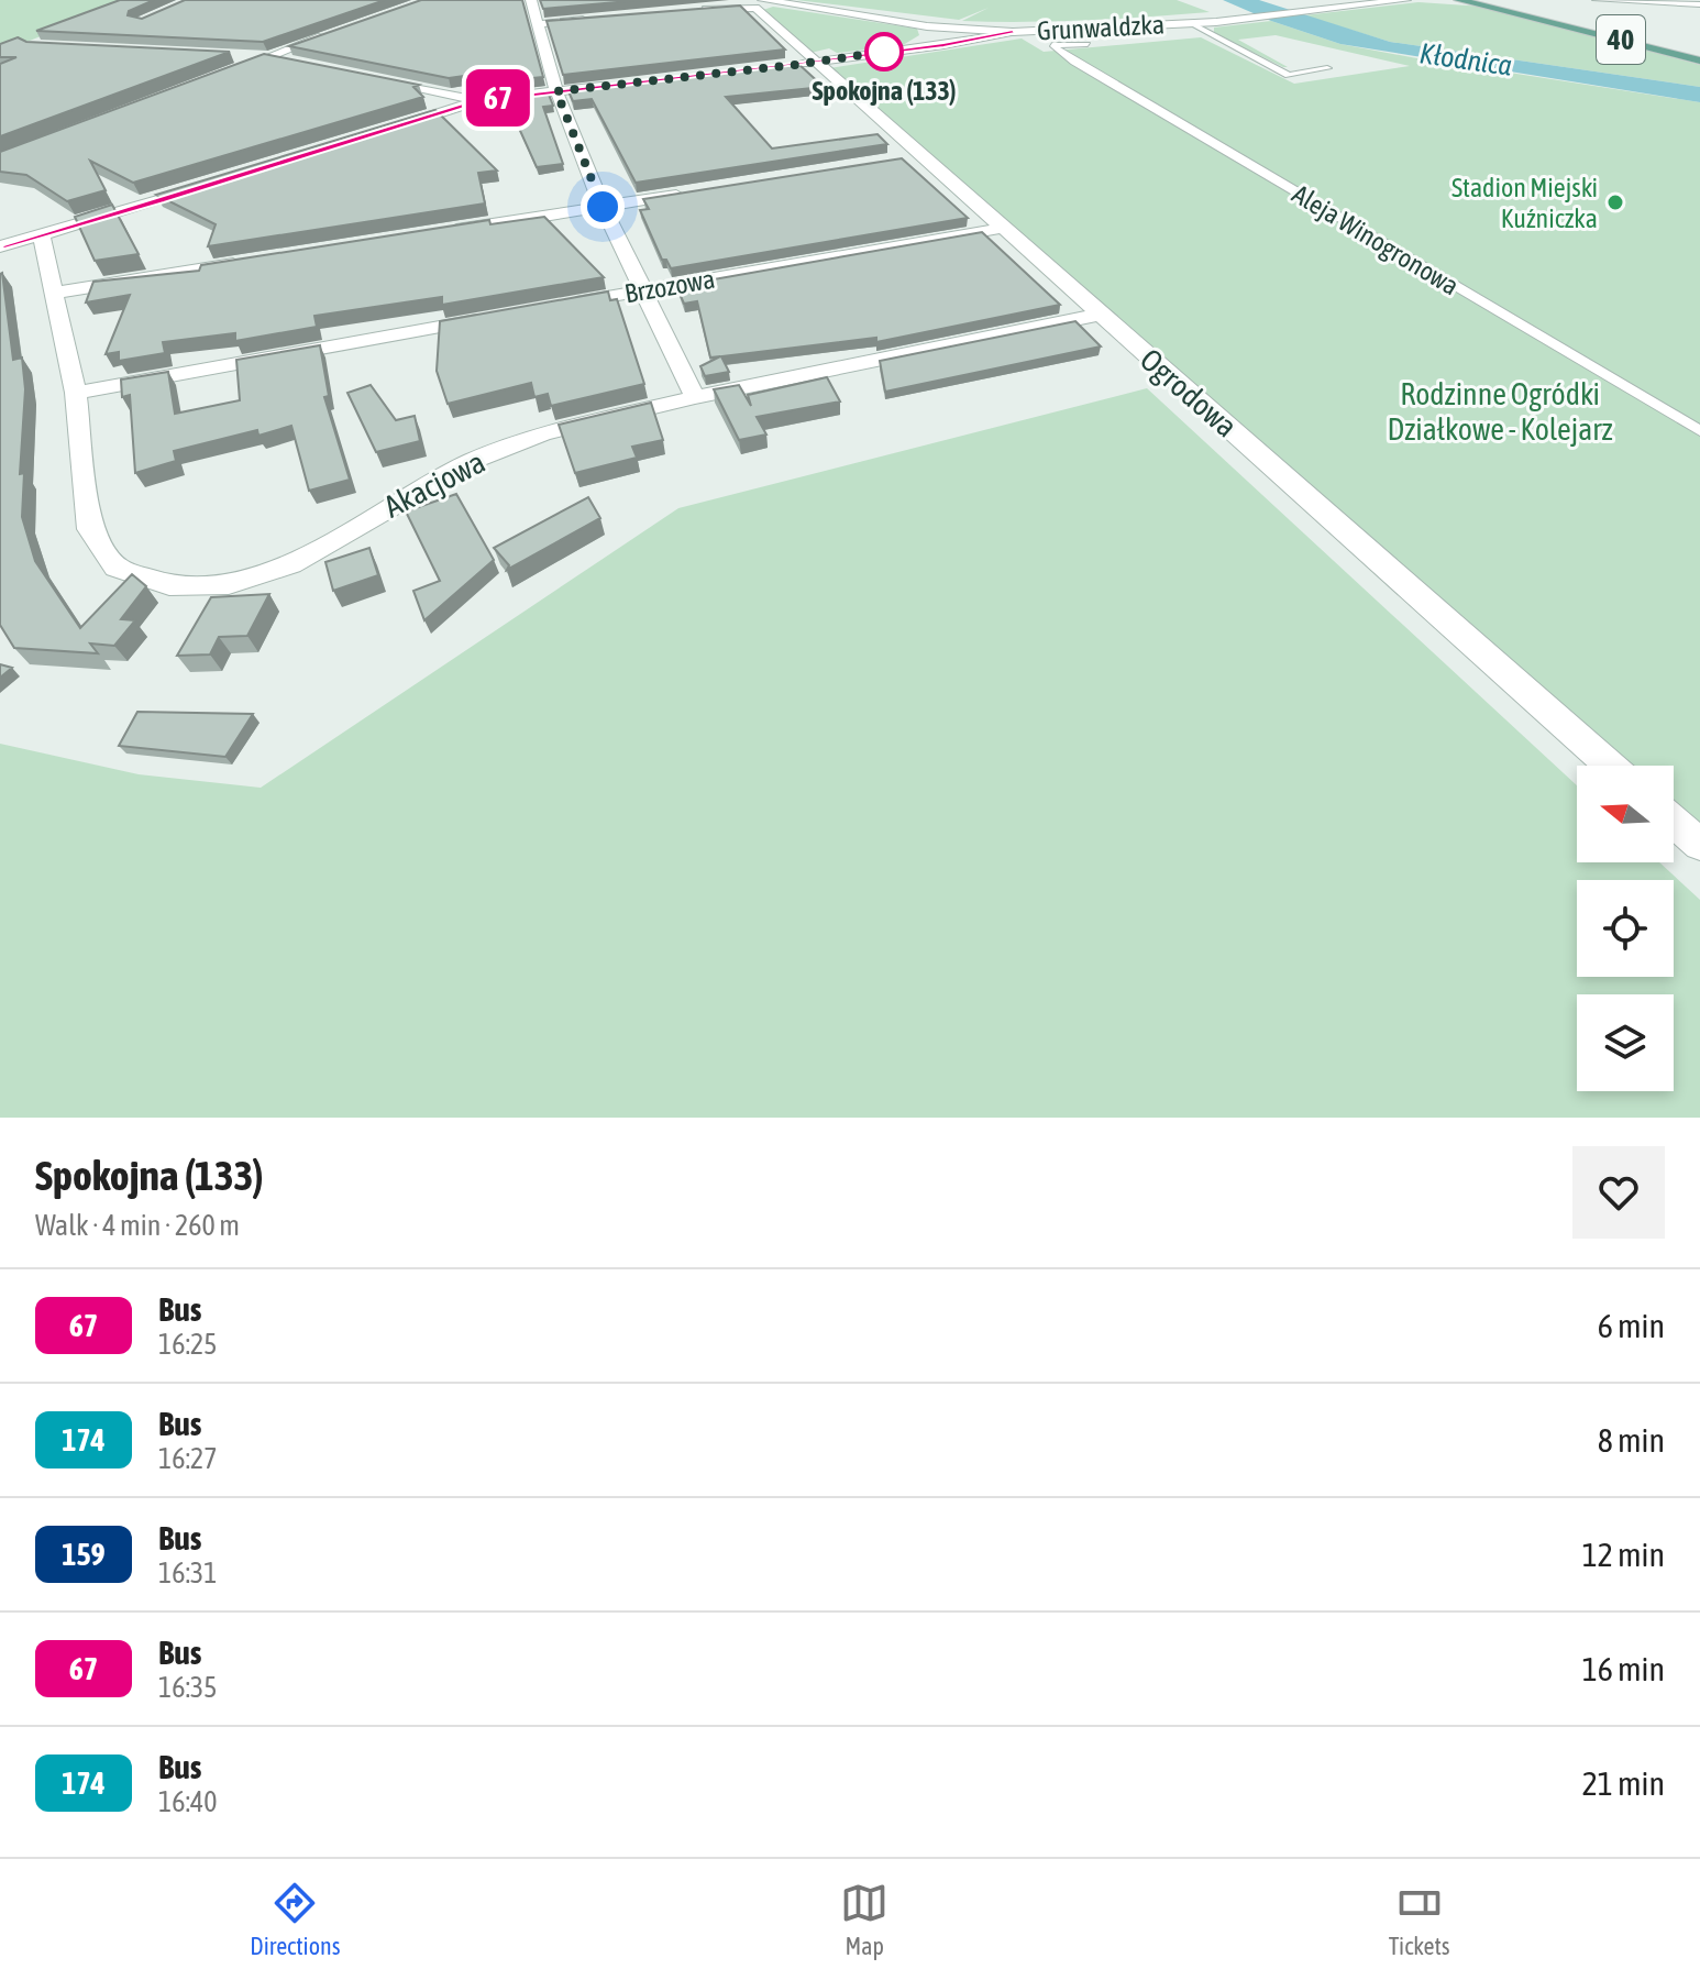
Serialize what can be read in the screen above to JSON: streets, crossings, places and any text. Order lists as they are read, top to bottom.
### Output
{
  "streets": {
    "main road": ["40"],
    "street": [
      "Grunwaldzka",
      "Brzozowa",
      "Ogrodowa",
      "Akacjowa"
    ],
    "lane": ["Aleja Winogronowa"]
  },
  "crossings": [
    ["Grunwaldzka", "Ogrodowa"],
    ["Brzozowa", "Ogrodowa"],
    ["Ogrodowa", "Akacjowa"]
  ],
  "water": ["Kłodnica"],
  "parks": ["Rodzinne Ogródki Działkowe - Kolejarz"],
  "places": ["Spokojna (133)", "Stadion Miejski Kuźniczka"],
  "lines": ["bus line 67"],
  "north": "left",
  "page": {
    "on_map": "67",
    "heading": ["Spokojna (133)", "Walk · 4 min · 260 m"],
    "list": [
      {
        "mark": "67",
        "name": "Bus",
        "note": "16:25",
        "value": "6 min"
      },
      {
        "mark": "174",
        "name": "Bus",
        "note": "16:27",
        "value": "8 min"
      },
      {
        "mark": "159",
        "name": "Bus",
        "note": "16:31",
        "value": "12 min"
      },
      {
        "mark": "67",
        "name": "Bus",
        "note": "16:35",
        "value": "16 min"
      },
      {
        "mark": "174",
        "name": "Bus",
        "note": "16:40",
        "value": "21 min"
      }
    ],
    "tabs": ["Directions", "Map", "Tickets"]
  }
}
